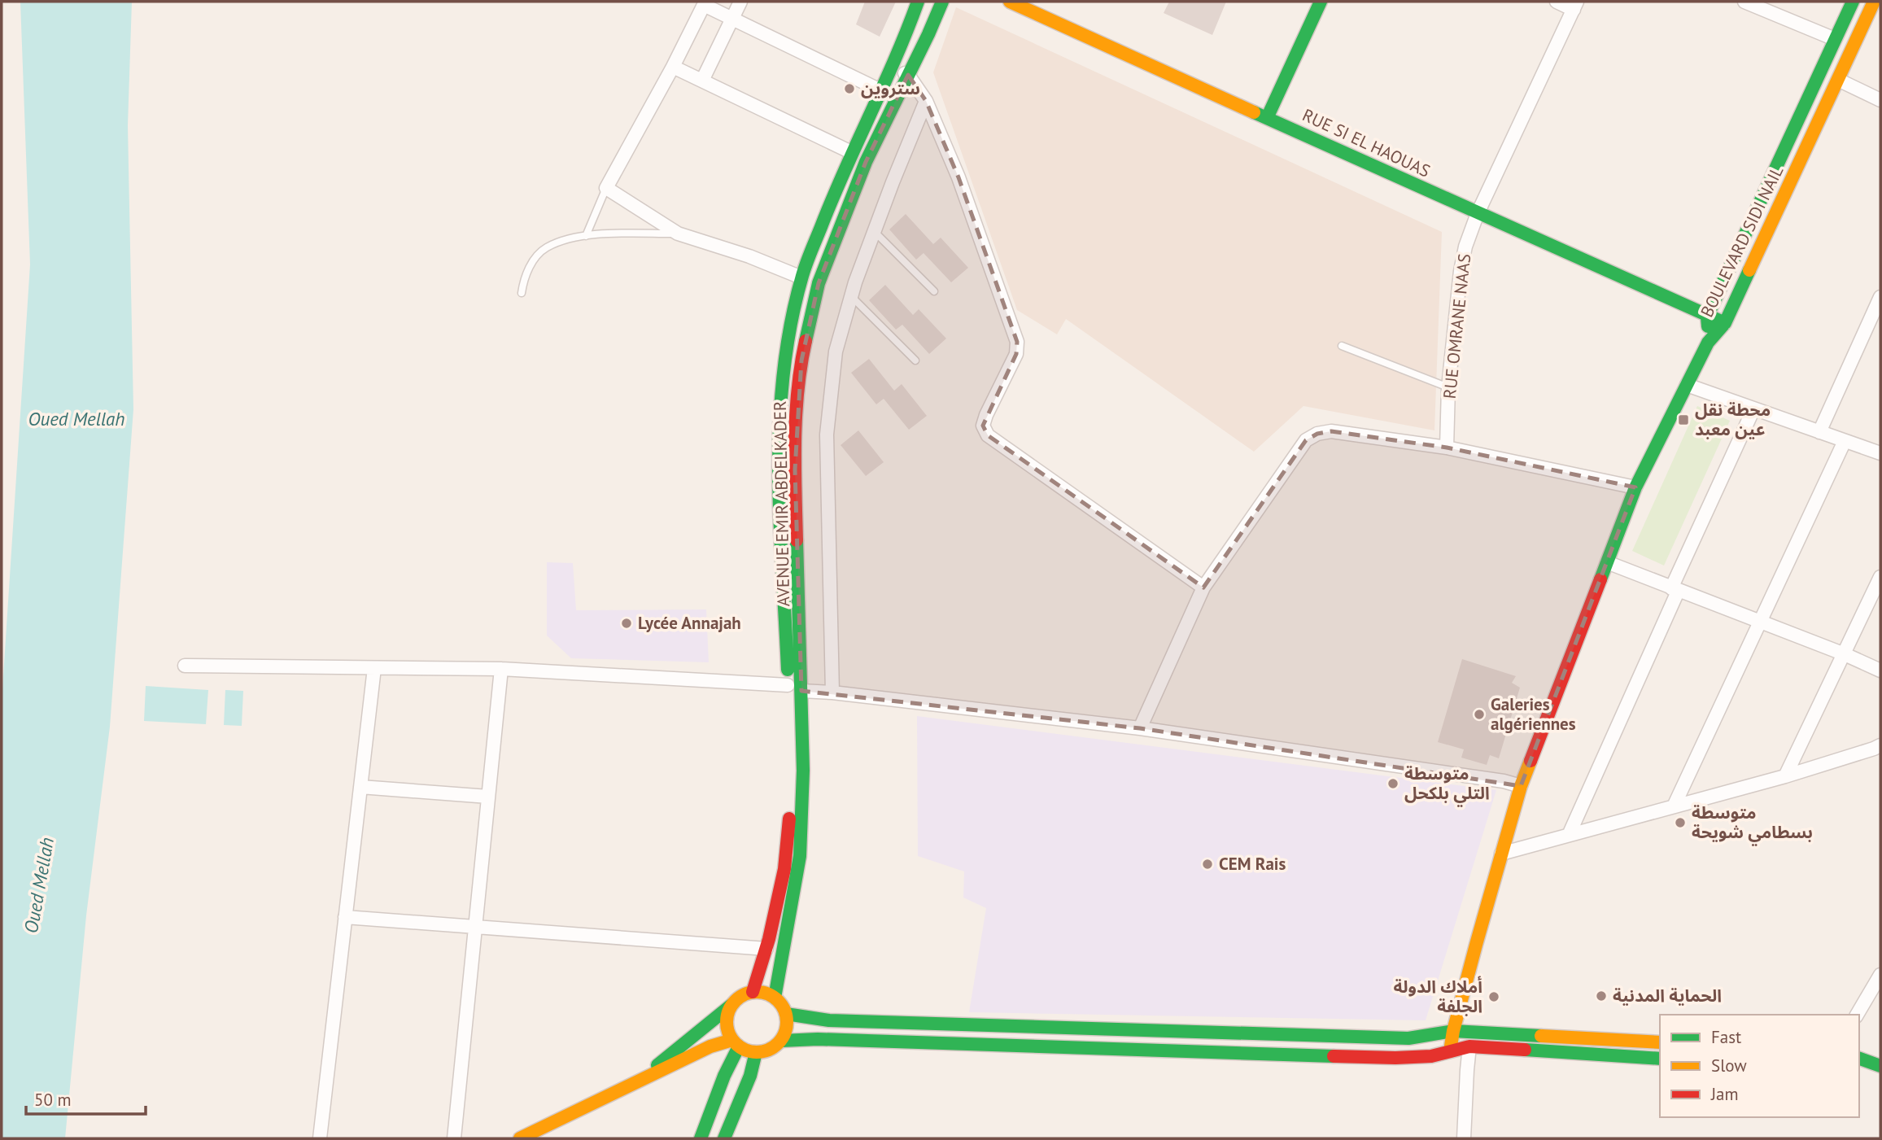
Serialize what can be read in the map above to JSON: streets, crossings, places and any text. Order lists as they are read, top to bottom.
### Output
{
  "streets": {
    "main road": ["RUE SI EL HAOUAS", "BOULEVARD SIDI NAIL", "AVENUE EMIR ABDELKADER"],
    "street": ["RUE OMRANE NAAS"]
  },
  "crossings": [
    ["RUE SI EL HAOUAS", "BOULEVARD SIDI NAIL"],
    ["RUE SI EL HAOUAS", "RUE OMRANE NAAS"]
  ],
  "water": ["Oued Mellah"],
  "places": {
    "other": [
      "ستروين",
      "Lycée Annajah",
      "Galeries algériennes",
      "متوسطة التلي بلكحل",
      "متوسطة بسطامي شويحة",
      "CEM Rais",
      "الحماية المدنية",
      "أملاك الدولة الجلفة"
    ],
    "transit": ["محطة نقل عين معبد"]
  },
  "legend": ["Fast", "Slow", "Jam"],
  "scale_bar": "50 m"
}
